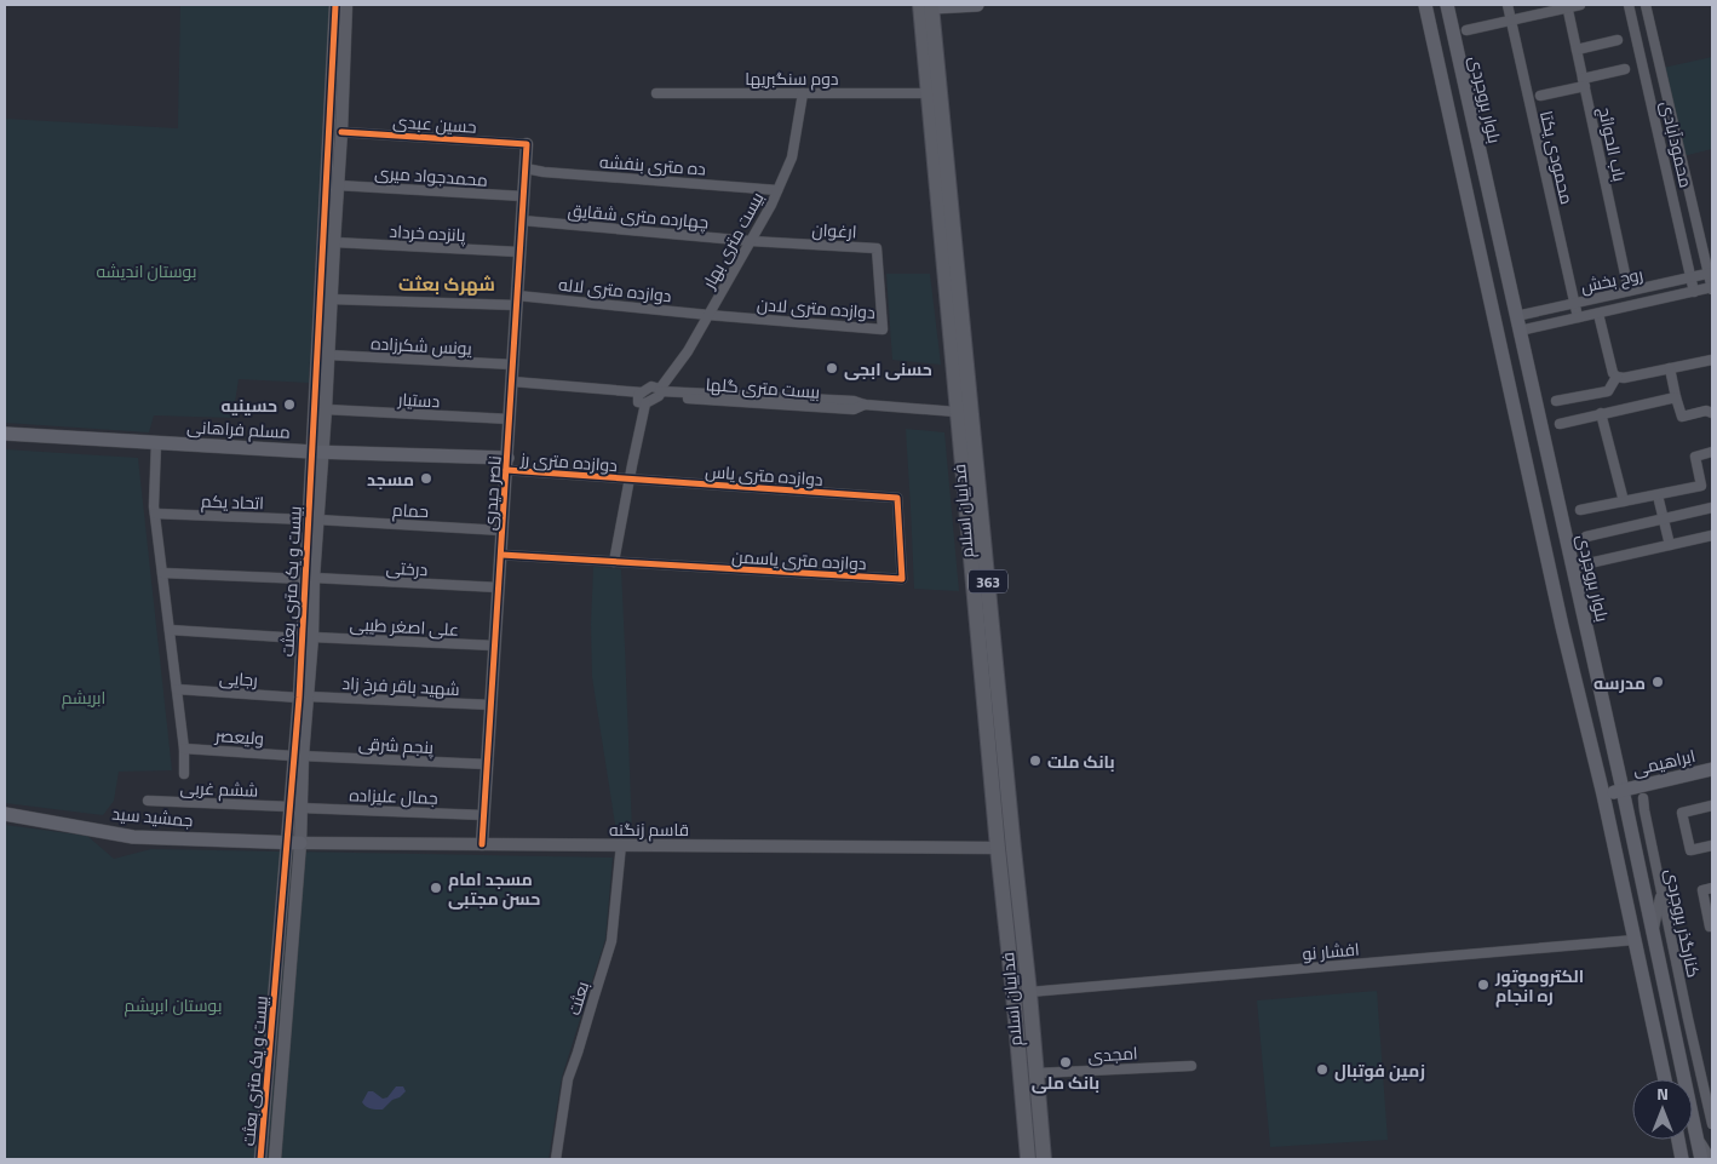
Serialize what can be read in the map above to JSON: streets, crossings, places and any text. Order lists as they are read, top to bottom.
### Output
{
  "streets": {
    "main road": [
      "بلوار بروجردی",
      "مسلم فراهانی",
      "فداییان اسلام",
      "363",
      "ابراهیمی",
      "جمشید سید"
    ],
    "street": [
      "دوم سنگبریها",
      "حسین عبدی",
      "باب الحوائج",
      "محمودآبادی",
      "محمودی یکتا",
      "ده متری بنفشه",
      "محمدجواد میری",
      "چهارده متری شقایق",
      "ارغوان",
      "پانزده خرداد",
      "بیست متری بهار",
      "روح بخش",
      "دوازده متری لاله",
      "دوازده متری لادن",
      "یونس شکرزاده",
      "بیست متری گلها",
      "دستیار",
      "دوازده متری رز",
      "دوازده متری یاس",
      "ناصر حیدری",
      "اتحاد یکم",
      "حمام",
      "دوازده متری یاسمن",
      "درختی",
      "بیست و یک متری بعثت",
      "علی اصغر طیبی",
      "رجایی",
      "شهید باقر فرخ زاد",
      "ولیعصر",
      "پنجم شرقی",
      "ششم غربی",
      "جمال علیزاده",
      "قاسم زنگنه",
      "کنارگذر بروجردی",
      "افشار نو",
      "بعثت",
      "امجدی"
    ]
  },
  "crossings": [
    ["دوم سنگبریها", "بیست متری بهار"],
    ["دوم سنگبریها", "فداییان اسلام"],
    ["بلوار بروجردی", "روح بخش"],
    ["بلوار بروجردی", "ابراهیمی"],
    ["حسین عبدی", "ناصر حیدری"],
    ["حسین عبدی", "بیست و یک متری بعثت"],
    ["باب الحوائج", "روح بخش"],
    ["محمودآبادی", "روح بخش"],
    ["محمودی یکتا", "روح بخش"],
    ["ده متری بنفشه", "بیست متری بهار"],
    ["ده متری بنفشه", "ناصر حیدری"],
    ["محمدجواد میری", "ناصر حیدری"],
    ["محمدجواد میری", "بیست و یک متری بعثت"],
    ["چهارده متری شقایق", "ارغوان"],
    ["چهارده متری شقایق", "بیست متری بهار"],
    ["چهارده متری شقایق", "ناصر حیدری"],
    ["ارغوان", "بیست متری بهار"],
    ["ارغوان", "دوازده متری لادن"],
    ["پانزده خرداد", "ناصر حیدری"],
    ["پانزده خرداد", "بیست و یک متری بعثت"],
    ["بیست متری بهار", "دوازده متری لاله"],
    ["بیست متری بهار", "دوازده متری لادن"],
    ["بیست متری بهار", "بیست متری گلها"],
    ["دوازده متری لاله", "دوازده متری لادن"],
    ["دوازده متری لاله", "ناصر حیدری"],
    ["دوازده متری لاله", "بیست و یک متری بعثت"],
    ["یونس شکرزاده", "ناصر حیدری"],
    ["یونس شکرزاده", "بیست و یک متری بعثت"],
    ["بیست متری گلها", "فداییان اسلام"],
    ["دستیار", "ناصر حیدری"],
    ["دستیار", "بیست و یک متری بعثت"],
    ["مسلم فراهانی", "دوازده متری رز"],
    ["مسلم فراهانی", "ناصر حیدری"],
    ["مسلم فراهانی", "بیست و یک متری بعثت"],
    ["دوازده متری رز", "دوازده متری یاس"],
    ["دوازده متری رز", "ناصر حیدری"],
    ["دوازده متری یاس", "دوازده متری یاسمن"],
    ["ناصر حیدری", "حمام"],
    ["ناصر حیدری", "درختی"],
    ["ناصر حیدری", "علی اصغر طیبی"],
    ["ناصر حیدری", "شهید باقر فرخ زاد"],
    ["ناصر حیدری", "پنجم شرقی"],
    ["ناصر حیدری", "جمال علیزاده"],
    ["ناصر حیدری", "قاسم زنگنه"],
    ["اتحاد یکم", "حمام"],
    ["اتحاد یکم", "بیست و یک متری بعثت"],
    ["حمام", "بیست و یک متری بعثت"],
    ["فداییان اسلام", "قاسم زنگنه"],
    ["فداییان اسلام", "افشار نو"],
    ["فداییان اسلام", "امجدی"],
    ["درختی", "بیست و یک متری بعثت"],
    ["بیست و یک متری بعثت", "علی اصغر طیبی"],
    ["بیست و یک متری بعثت", "رجایی"],
    ["بیست و یک متری بعثت", "شهید باقر فرخ زاد"],
    ["بیست و یک متری بعثت", "ولیعصر"],
    ["بیست و یک متری بعثت", "پنجم شرقی"],
    ["بیست و یک متری بعثت", "ششم غربی"],
    ["بیست و یک متری بعثت", "جمال علیزاده"],
    ["بیست و یک متری بعثت", "جمشید سید"],
    ["بیست و یک متری بعثت", "قاسم زنگنه"],
    ["رجایی", "شهید باقر فرخ زاد"],
    ["ولیعصر", "پنجم شرقی"],
    ["ششم غربی", "جمال علیزاده"],
    ["جمشید سید", "قاسم زنگنه"],
    ["قاسم زنگنه", "بعثت"]
  ],
  "districts": ["شهرک بعثت"],
  "parks": ["بوستان اندیشه", "ابریشم", "بوستان ابریشم"],
  "places": [
    "حسنی ابجی",
    "حسینیه",
    "مسجد",
    "مدرسه",
    "بانک ملت",
    "مسجد امام حسن مجتبی",
    "الکتروموتور ره انجام",
    "بانک ملی",
    "زمین فوتبال"
  ],
  "north": "top"
}
